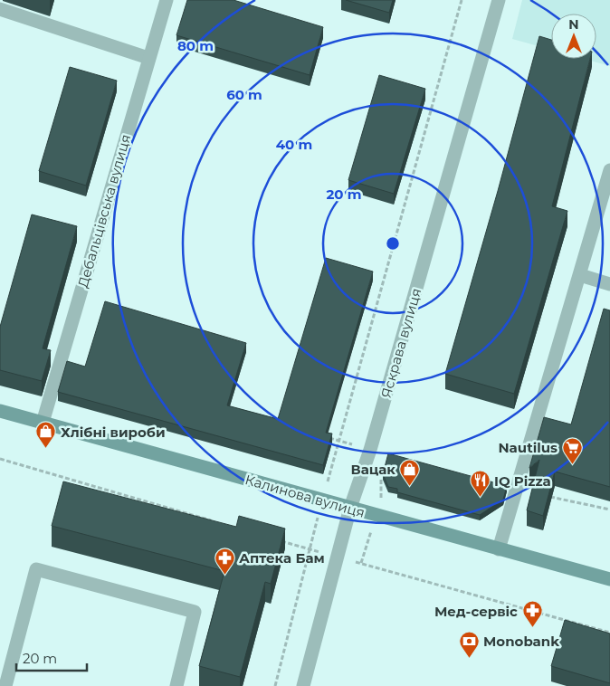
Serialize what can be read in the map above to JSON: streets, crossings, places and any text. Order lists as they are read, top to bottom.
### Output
{
  "streets": {
    "street": ["Дебальцівська вулиця", "Яскрава вулиця", "Калинова вулиця"]
  },
  "crossings": [
    ["Дебальцівська вулиця", "Калинова вулиця"],
    ["Яскрава вулиця", "Калинова вулиця"]
  ],
  "places": {
    "shop": ["Хлібні вироби", "Вацак"],
    "supermarket": ["Nautilus"],
    "restaurant": ["IQ Pizza"],
    "pharmacy": ["Аптека Бам", "Мед-сервіс"],
    "bank": ["Monobank"]
  },
  "scale_bar": "20 m",
  "north": "top",
  "rings": [
    "80 m",
    "60 m",
    "40 m",
    "20 m"
  ]
}
